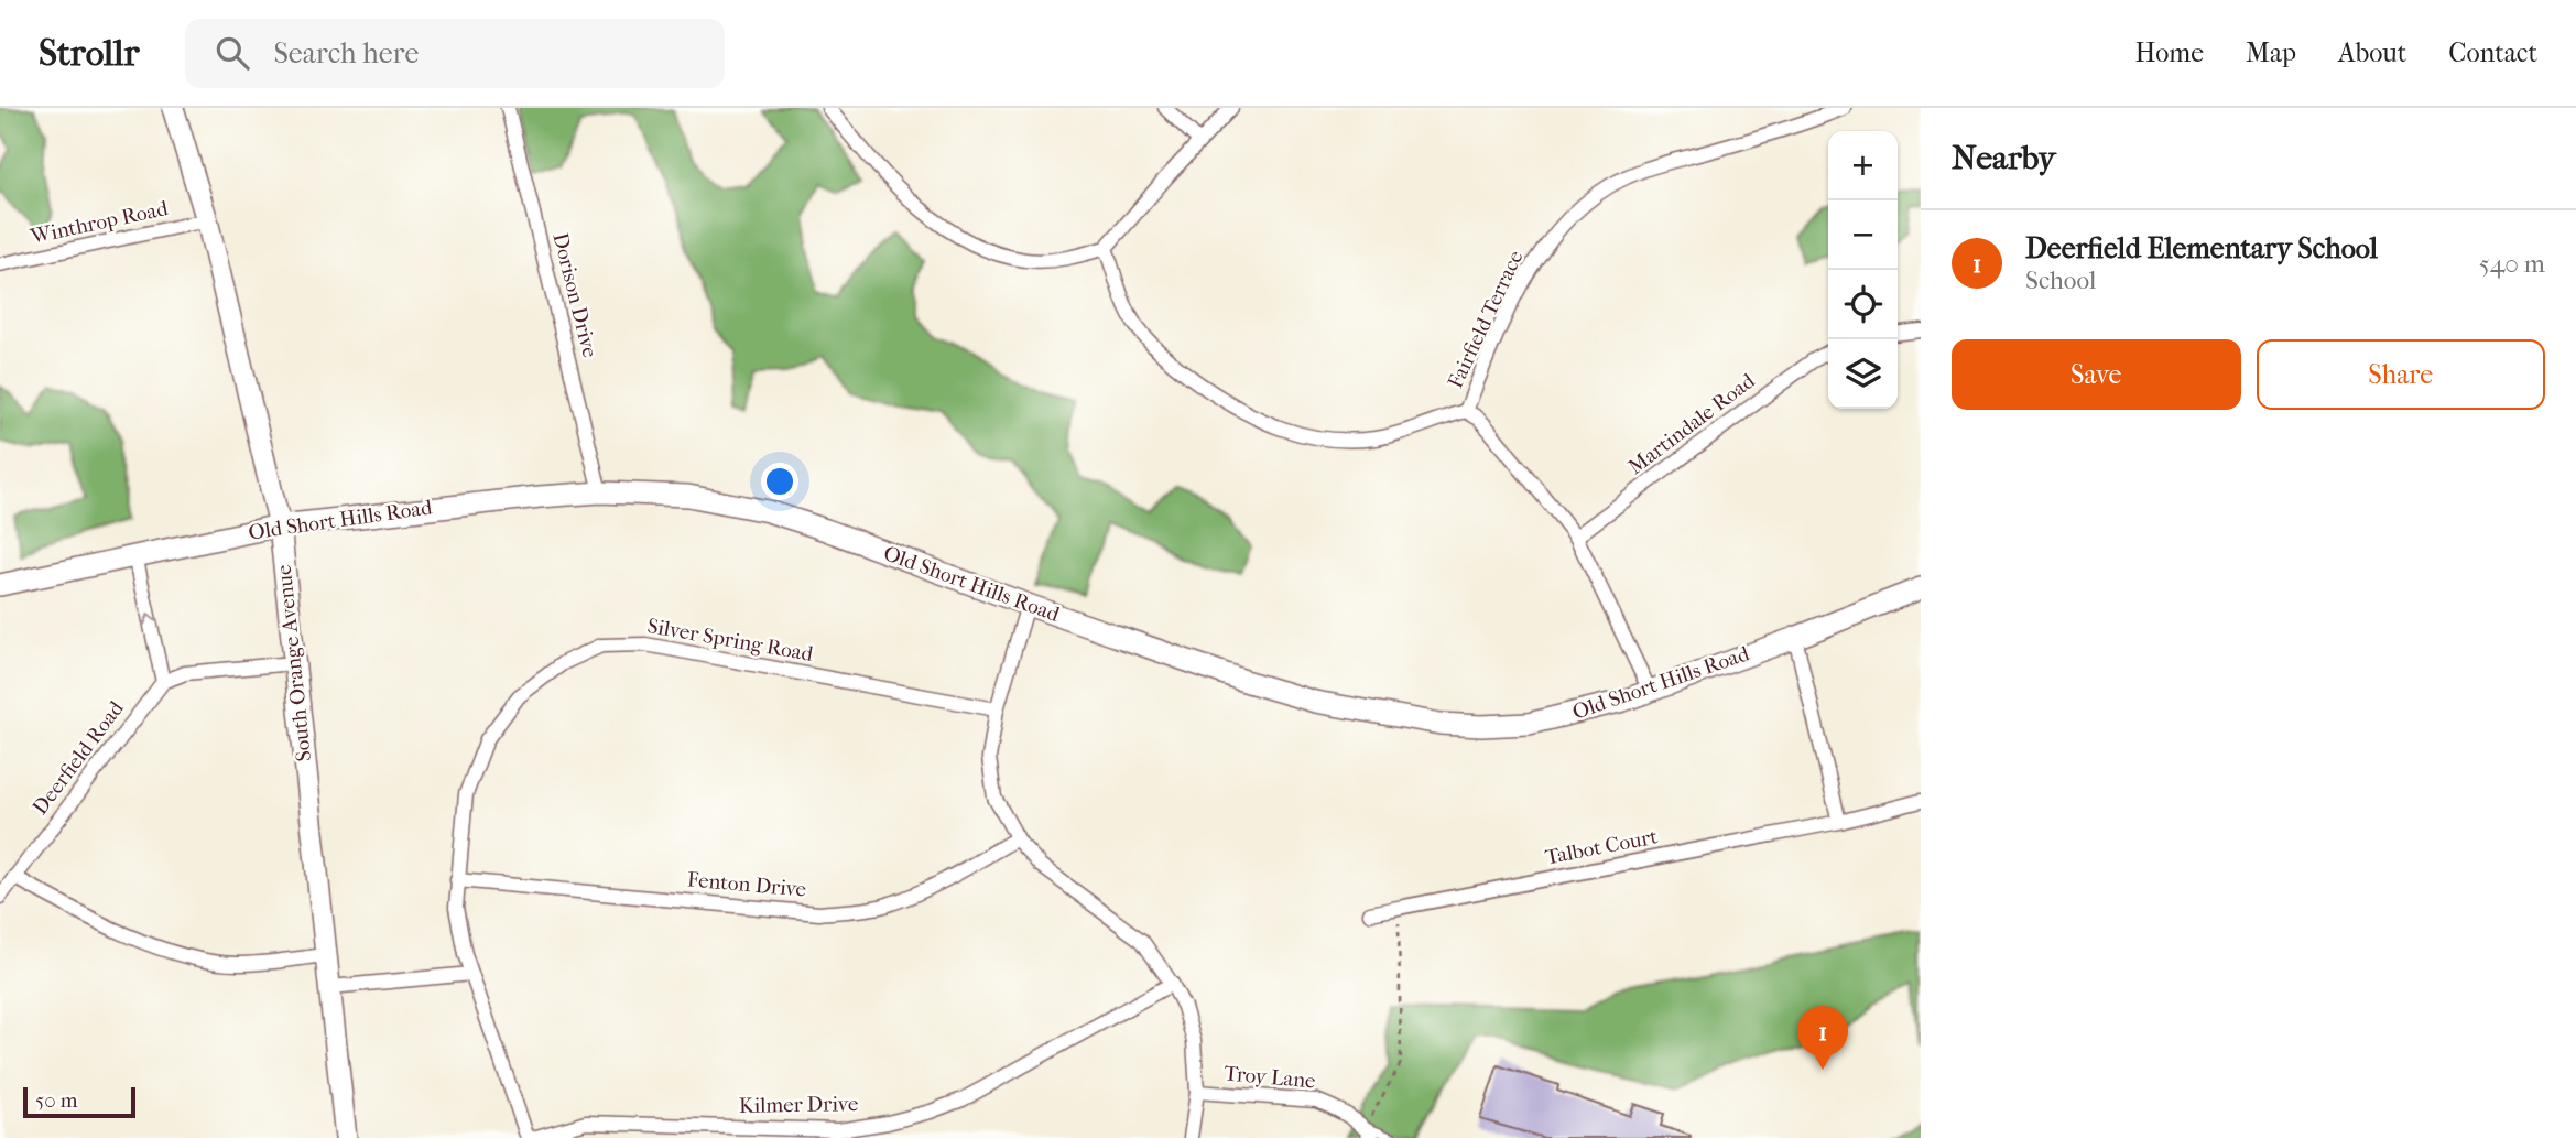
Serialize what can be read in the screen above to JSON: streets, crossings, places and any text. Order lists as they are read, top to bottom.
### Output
{
  "streets": {
    "main road": ["Old Short Hills Road", "South Orange Avenue"],
    "street": [
      "Winthrop Road",
      "Dorison Drive",
      "Fairfield Terrace",
      "Martindale Road",
      "Silver Spring Road",
      "Deerfield Road",
      "Talbot Court",
      "Fenton Drive",
      "Troy Lane",
      "Kilmer Drive"
    ]
  },
  "crossings": [
    ["Winthrop Road", "South Orange Avenue"],
    ["Dorison Drive", "Old Short Hills Road"],
    ["Fairfield Terrace", "Martindale Road"],
    ["Fairfield Terrace", "Old Short Hills Road"],
    ["Old Short Hills Road", "South Orange Avenue"],
    ["Silver Spring Road", "Fenton Drive"]
  ],
  "scale_bar": "50 m",
  "page": {
    "header": "Strollr",
    "search": "Search here",
    "nav": [
      "Home",
      "Map",
      "About",
      "Contact"
    ],
    "heading": "Nearby",
    "map_buttons": ["+", "−"],
    "list": [
      {
        "mark": "1",
        "name": "Deerfield Elementary School",
        "note": "School",
        "value": "540 m"
      }
    ],
    "buttons": ["Save", "Share"],
    "pins": "1",
    "scale": "50 m"
  }
}
